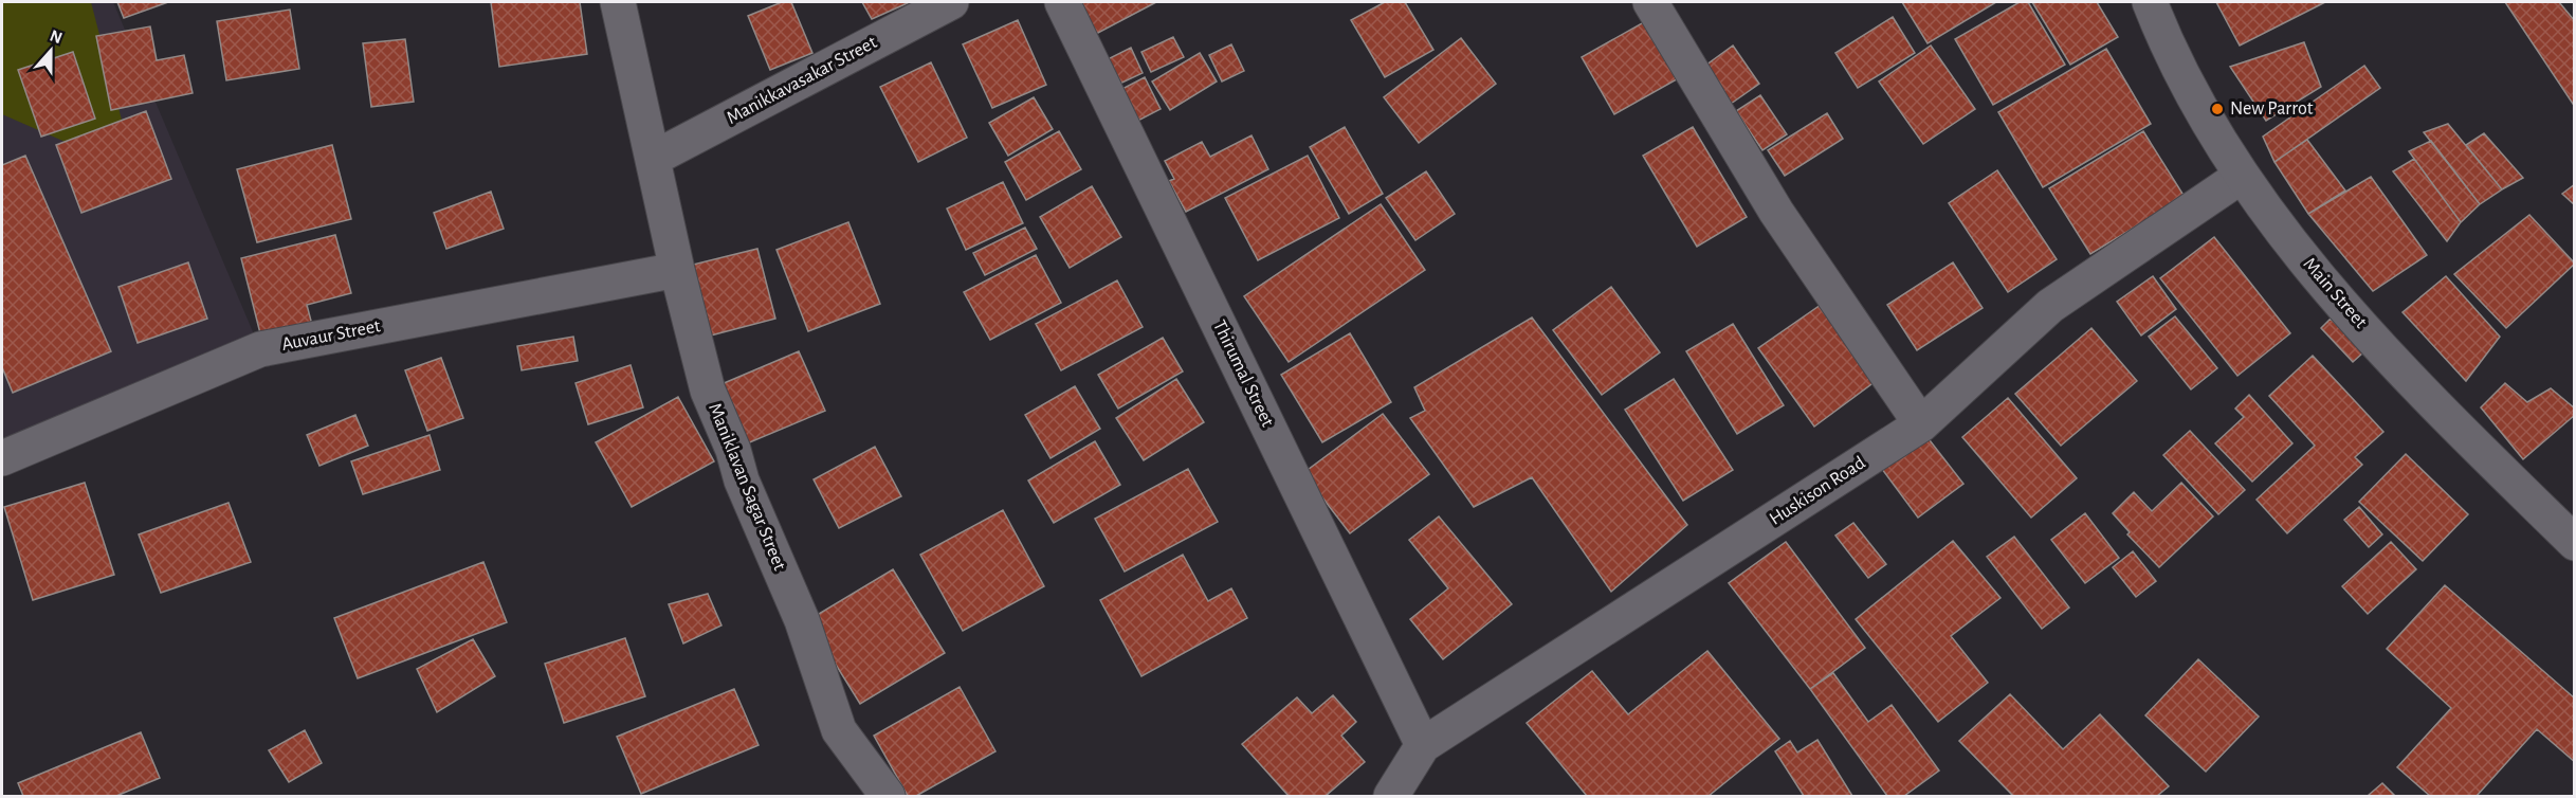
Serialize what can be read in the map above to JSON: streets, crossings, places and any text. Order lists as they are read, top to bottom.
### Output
{
  "streets": {
    "street": [
      "Manikkavasakar Street",
      "Main Street",
      "Auvaur Street",
      "Thirumal Street",
      "Maniklavan Sagar Street",
      "Huskison Road"
    ]
  },
  "crossings": [
    ["Manikkavasakar Street", "Maniklavan Sagar Street"],
    ["Main Street", "Huskison Road"],
    ["Auvaur Street", "Maniklavan Sagar Street"],
    ["Thirumal Street", "Huskison Road"]
  ],
  "places": ["New Parrot"],
  "north": "top"
}
